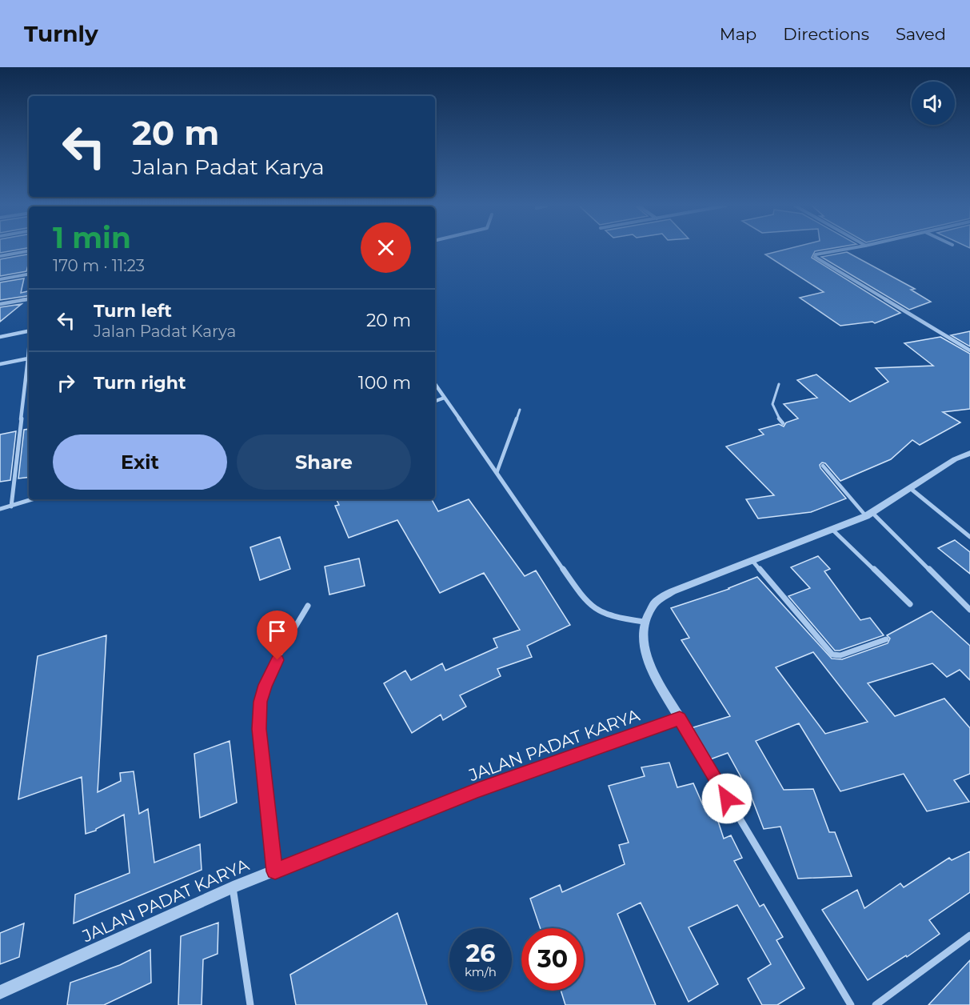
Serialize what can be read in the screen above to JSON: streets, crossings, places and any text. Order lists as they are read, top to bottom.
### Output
{
  "streets": {
    "street": ["JALAN PADAT KARYA"]
  },
  "page": {
    "header": "Turnly",
    "nav": ["Map", "Directions", "Saved"],
    "turn": ["20 m", "Jalan Padat Karya"],
    "heading": ["1 min", "170 m · 11:23"],
    "list": [
      {
        "name": "Turn left",
        "note": "Jalan Padat Karya",
        "value": "20 m"
      },
      {
        "name": "Turn right",
        "value": "100 m"
      }
    ],
    "buttons": ["Exit", "Share"],
    "speed": "26 km/h",
    "limit": "30"
  }
}
